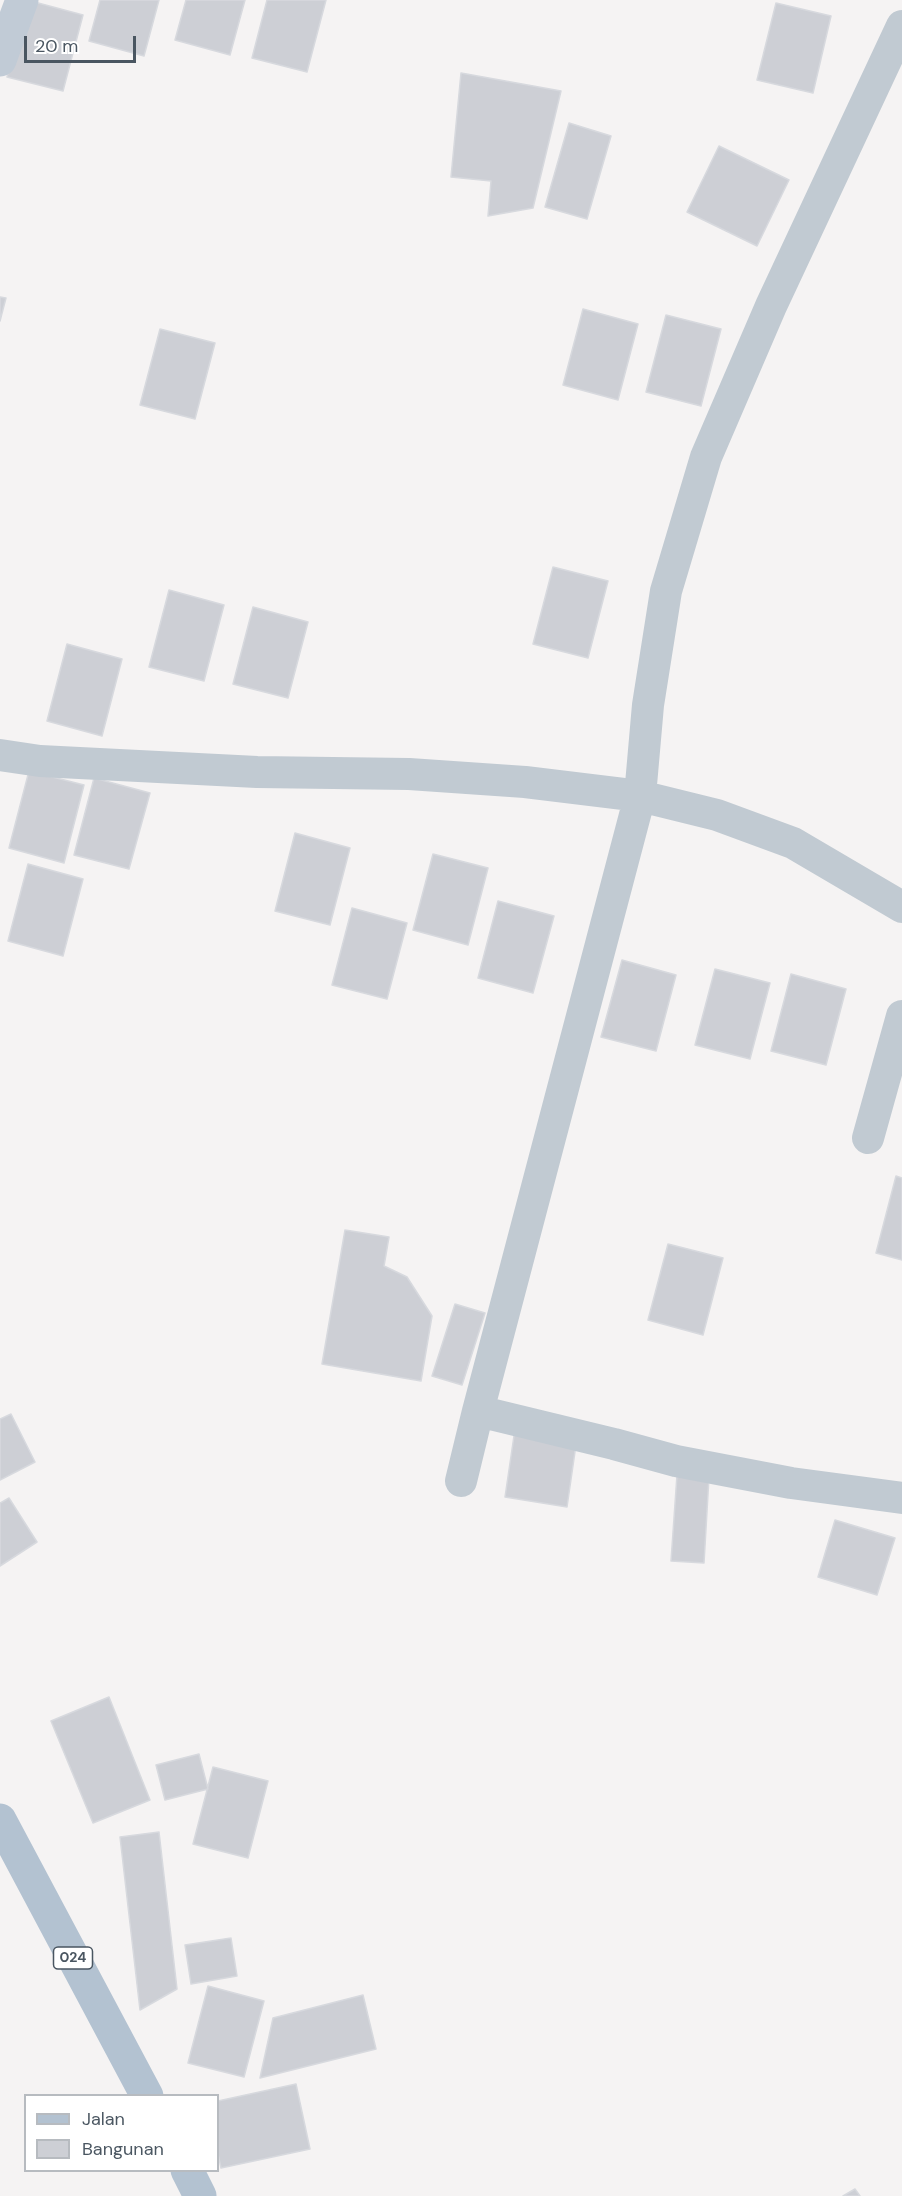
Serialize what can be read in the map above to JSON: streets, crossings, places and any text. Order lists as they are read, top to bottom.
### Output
{
  "streets": {
    "main road": ["024"]
  },
  "legend": ["Jalan", "Bangunan"],
  "scale_bar": "20 m"
}
